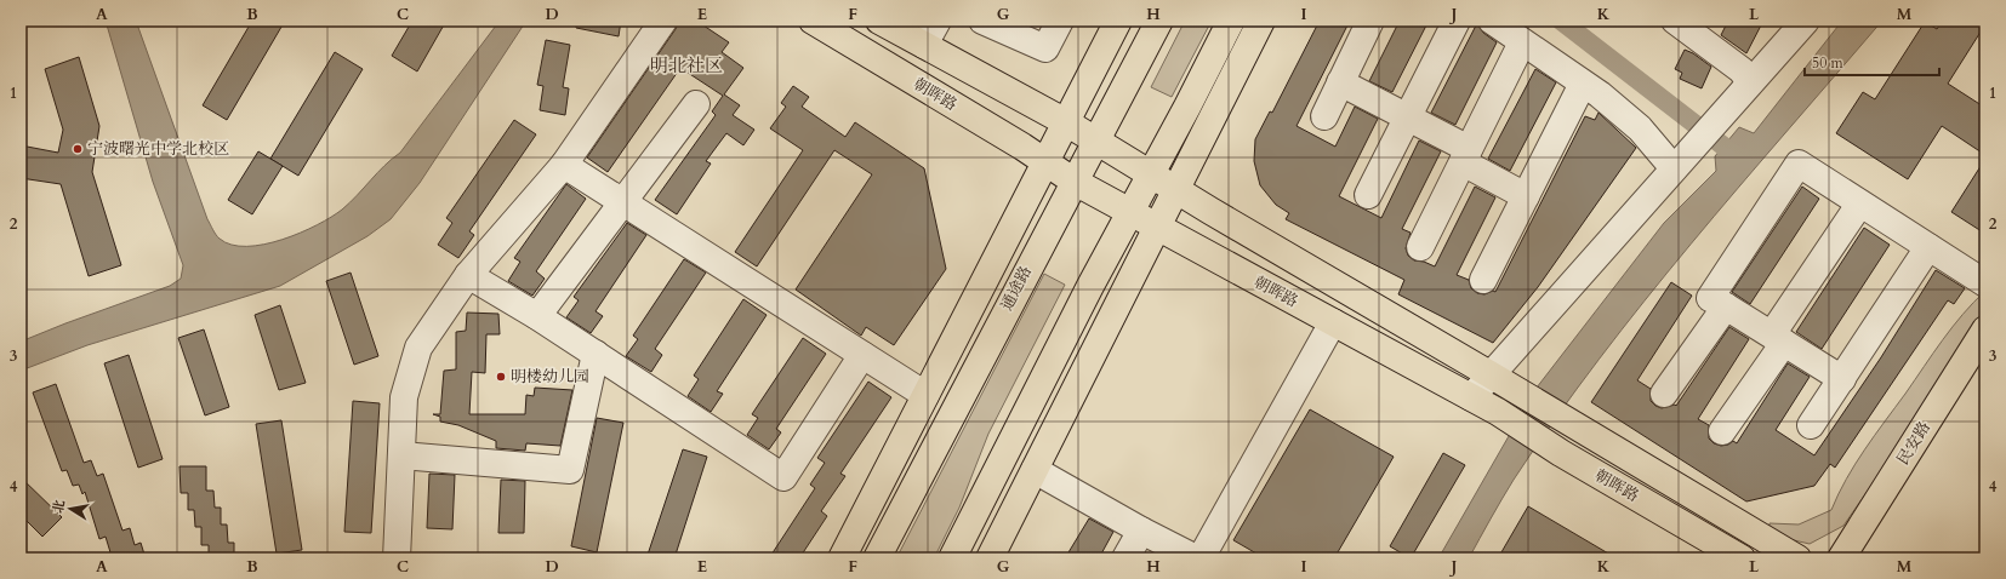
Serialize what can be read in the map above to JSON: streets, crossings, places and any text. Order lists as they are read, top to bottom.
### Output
{
  "streets": {
    "main road": ["朝晖路", "通途路", "民安路"]
  },
  "crossings": [
    ["朝晖路", "通途路"]
  ],
  "districts": ["明北社区"],
  "places": ["宁波曙光中学北校区", "明楼幼儿园"],
  "scale_bar": "50 m",
  "north": "left",
  "grid": {
    "columns": [
      "A",
      "B",
      "C",
      "D",
      "E",
      "F",
      "G",
      "H",
      "I",
      "J",
      "K",
      "L",
      "M"
    ],
    "rows": [
      "1",
      "2",
      "3",
      "4"
    ]
  }
}
